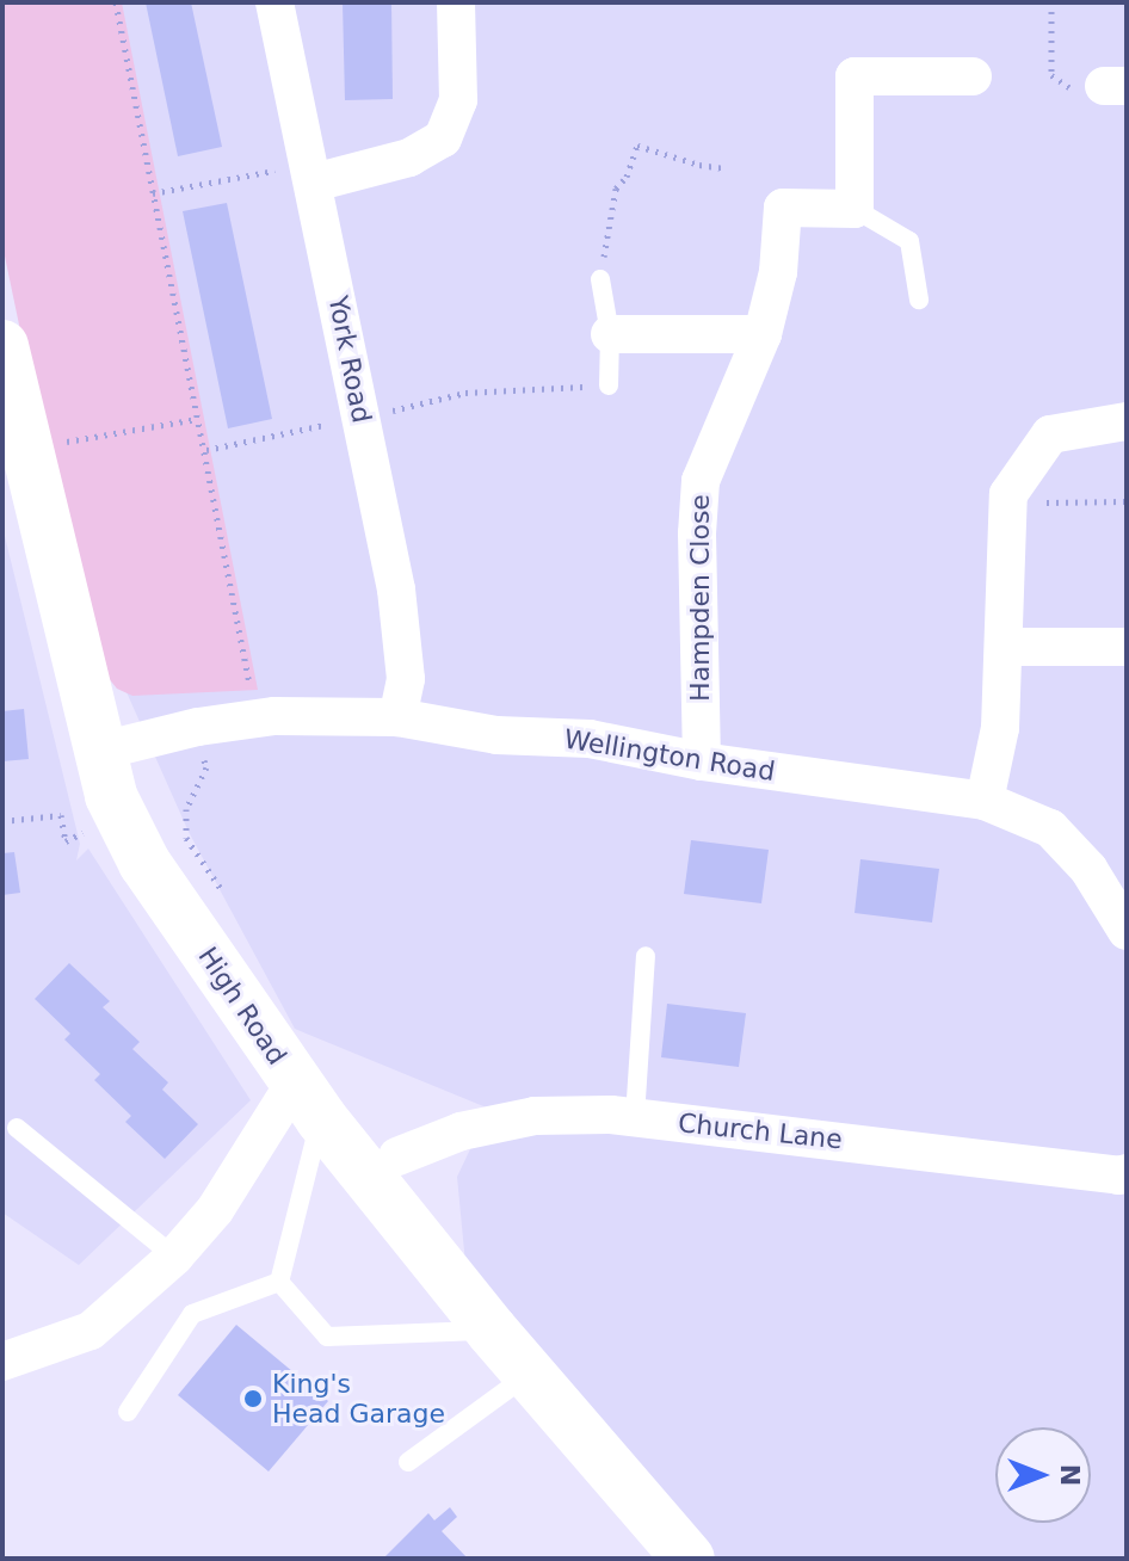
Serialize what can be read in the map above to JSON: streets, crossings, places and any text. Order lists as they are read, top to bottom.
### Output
{
  "streets": {
    "main road": ["High Road"],
    "street": [
      "York Road",
      "Hampden Close",
      "Wellington Road",
      "Church Lane"
    ]
  },
  "crossings": [
    ["York Road", "Wellington Road"],
    ["Hampden Close", "Wellington Road"],
    ["Wellington Road", "High Road"]
  ],
  "places": ["King's Head Garage"],
  "north": "right"
}
